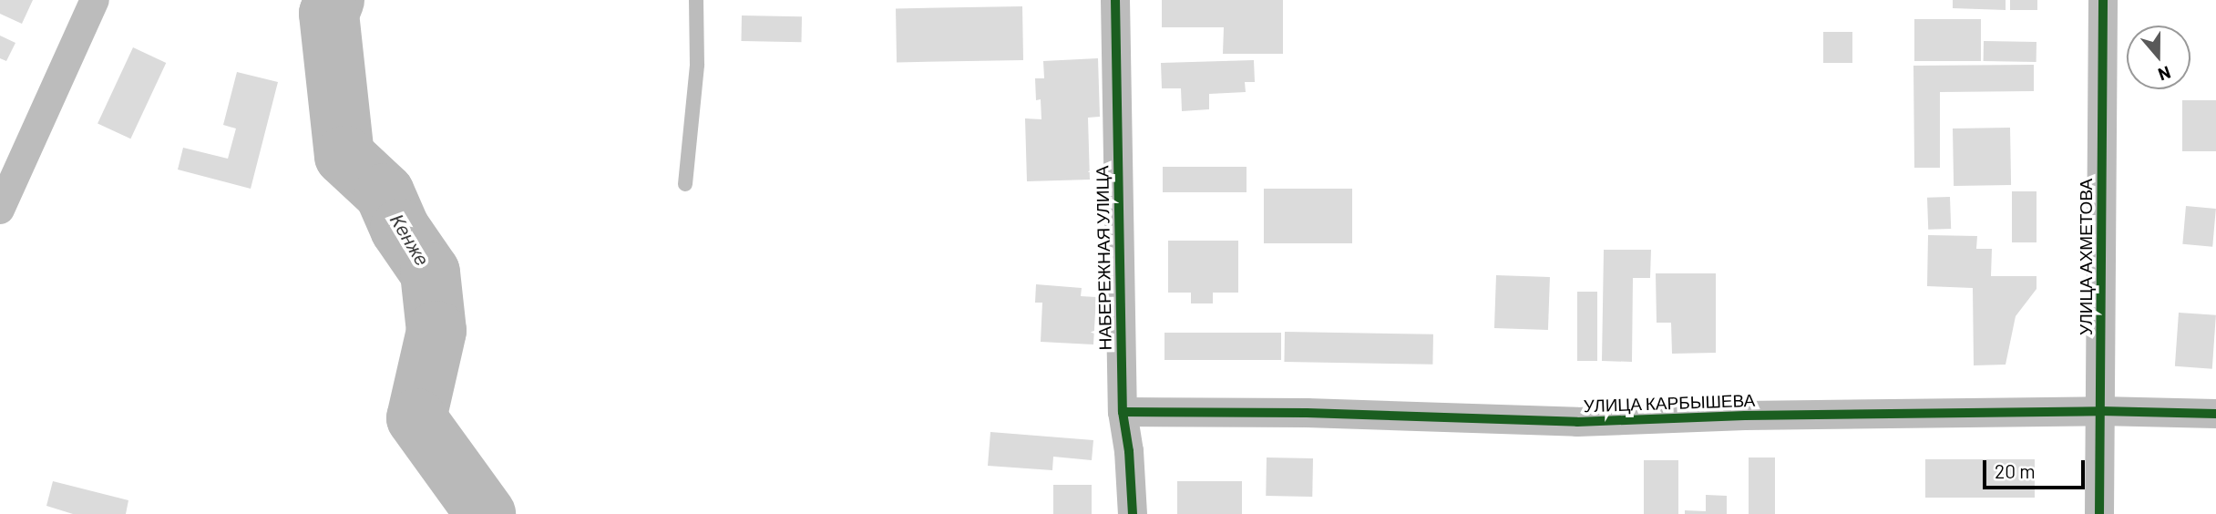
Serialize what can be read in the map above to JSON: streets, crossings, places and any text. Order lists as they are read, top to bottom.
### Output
{
  "streets": {
    "street": ["УЛИЦА АХМЕТОВА", "НАБЕРЕЖНАЯ УЛИЦА", "УЛИЦА КАРБЫШЕВА"]
  },
  "crossings": [
    ["УЛИЦА АХМЕТОВА", "УЛИЦА КАРБЫШЕВА"],
    ["НАБЕРЕЖНАЯ УЛИЦА", "УЛИЦА КАРБЫШЕВА"]
  ],
  "water": ["Кенже"],
  "scale_bar": "20 m",
  "north": "bottom"
}
